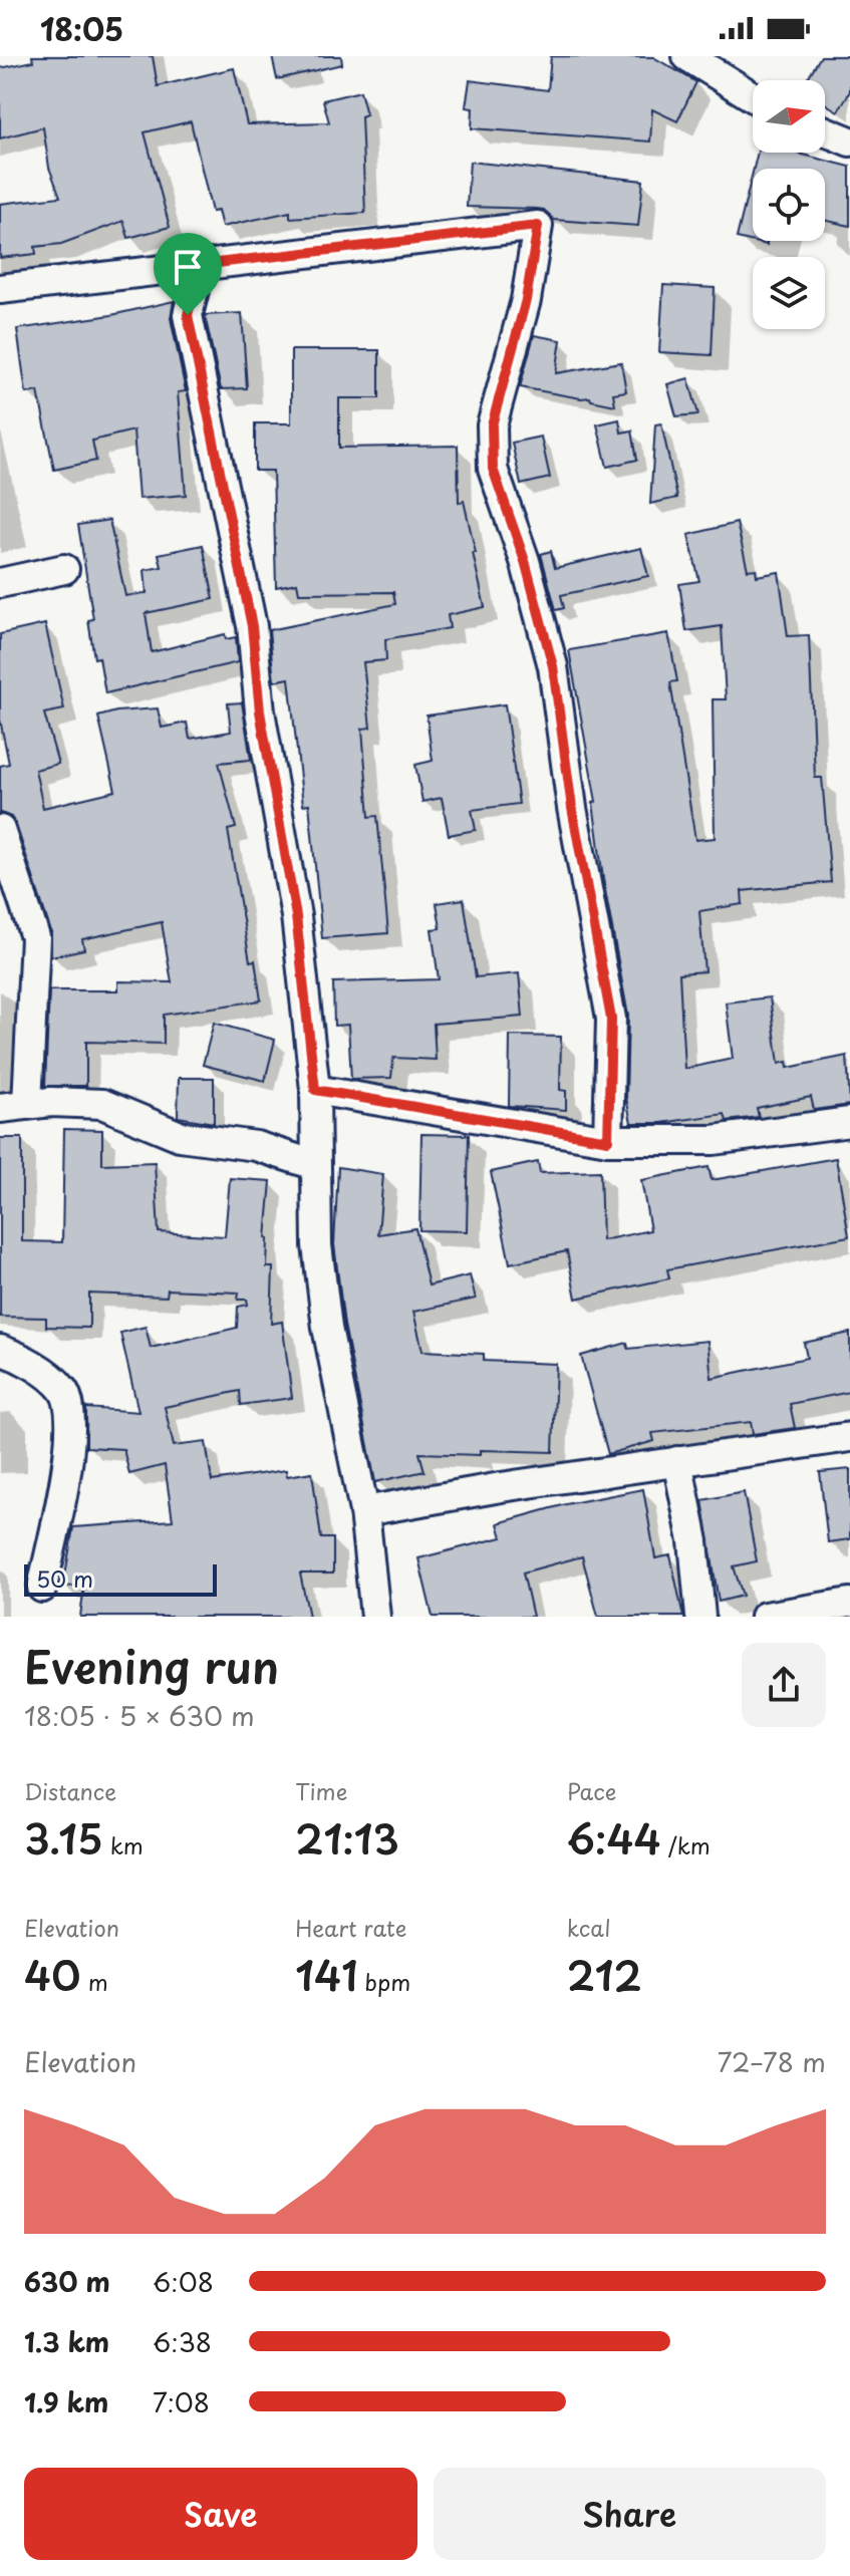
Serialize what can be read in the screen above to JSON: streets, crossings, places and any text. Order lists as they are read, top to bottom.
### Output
{
  "scale_bar": "50 m",
  "north": "right",
  "page": {
    "status": "18:05",
    "scale": "50 m",
    "heading": ["Evening run", "18:05 · 5 × 630 m"],
    "stats": [
      ["Distance", "3.15 km"],
      ["Time", "21:13"],
      ["Pace", "6:44 /km"],
      ["Elevation", "40 m"],
      ["Heart rate", "141 bpm"],
      ["kcal", "212"]
    ],
    "chart": ["Elevation", "72–78 m"],
    "list": [
      {
        "name": "630 m",
        "note": "6:08"
      },
      {
        "name": "1.3 km",
        "note": "6:38"
      },
      {
        "name": "1.9 km",
        "note": "7:08"
      }
    ],
    "buttons": ["Save", "Share"]
  }
}
